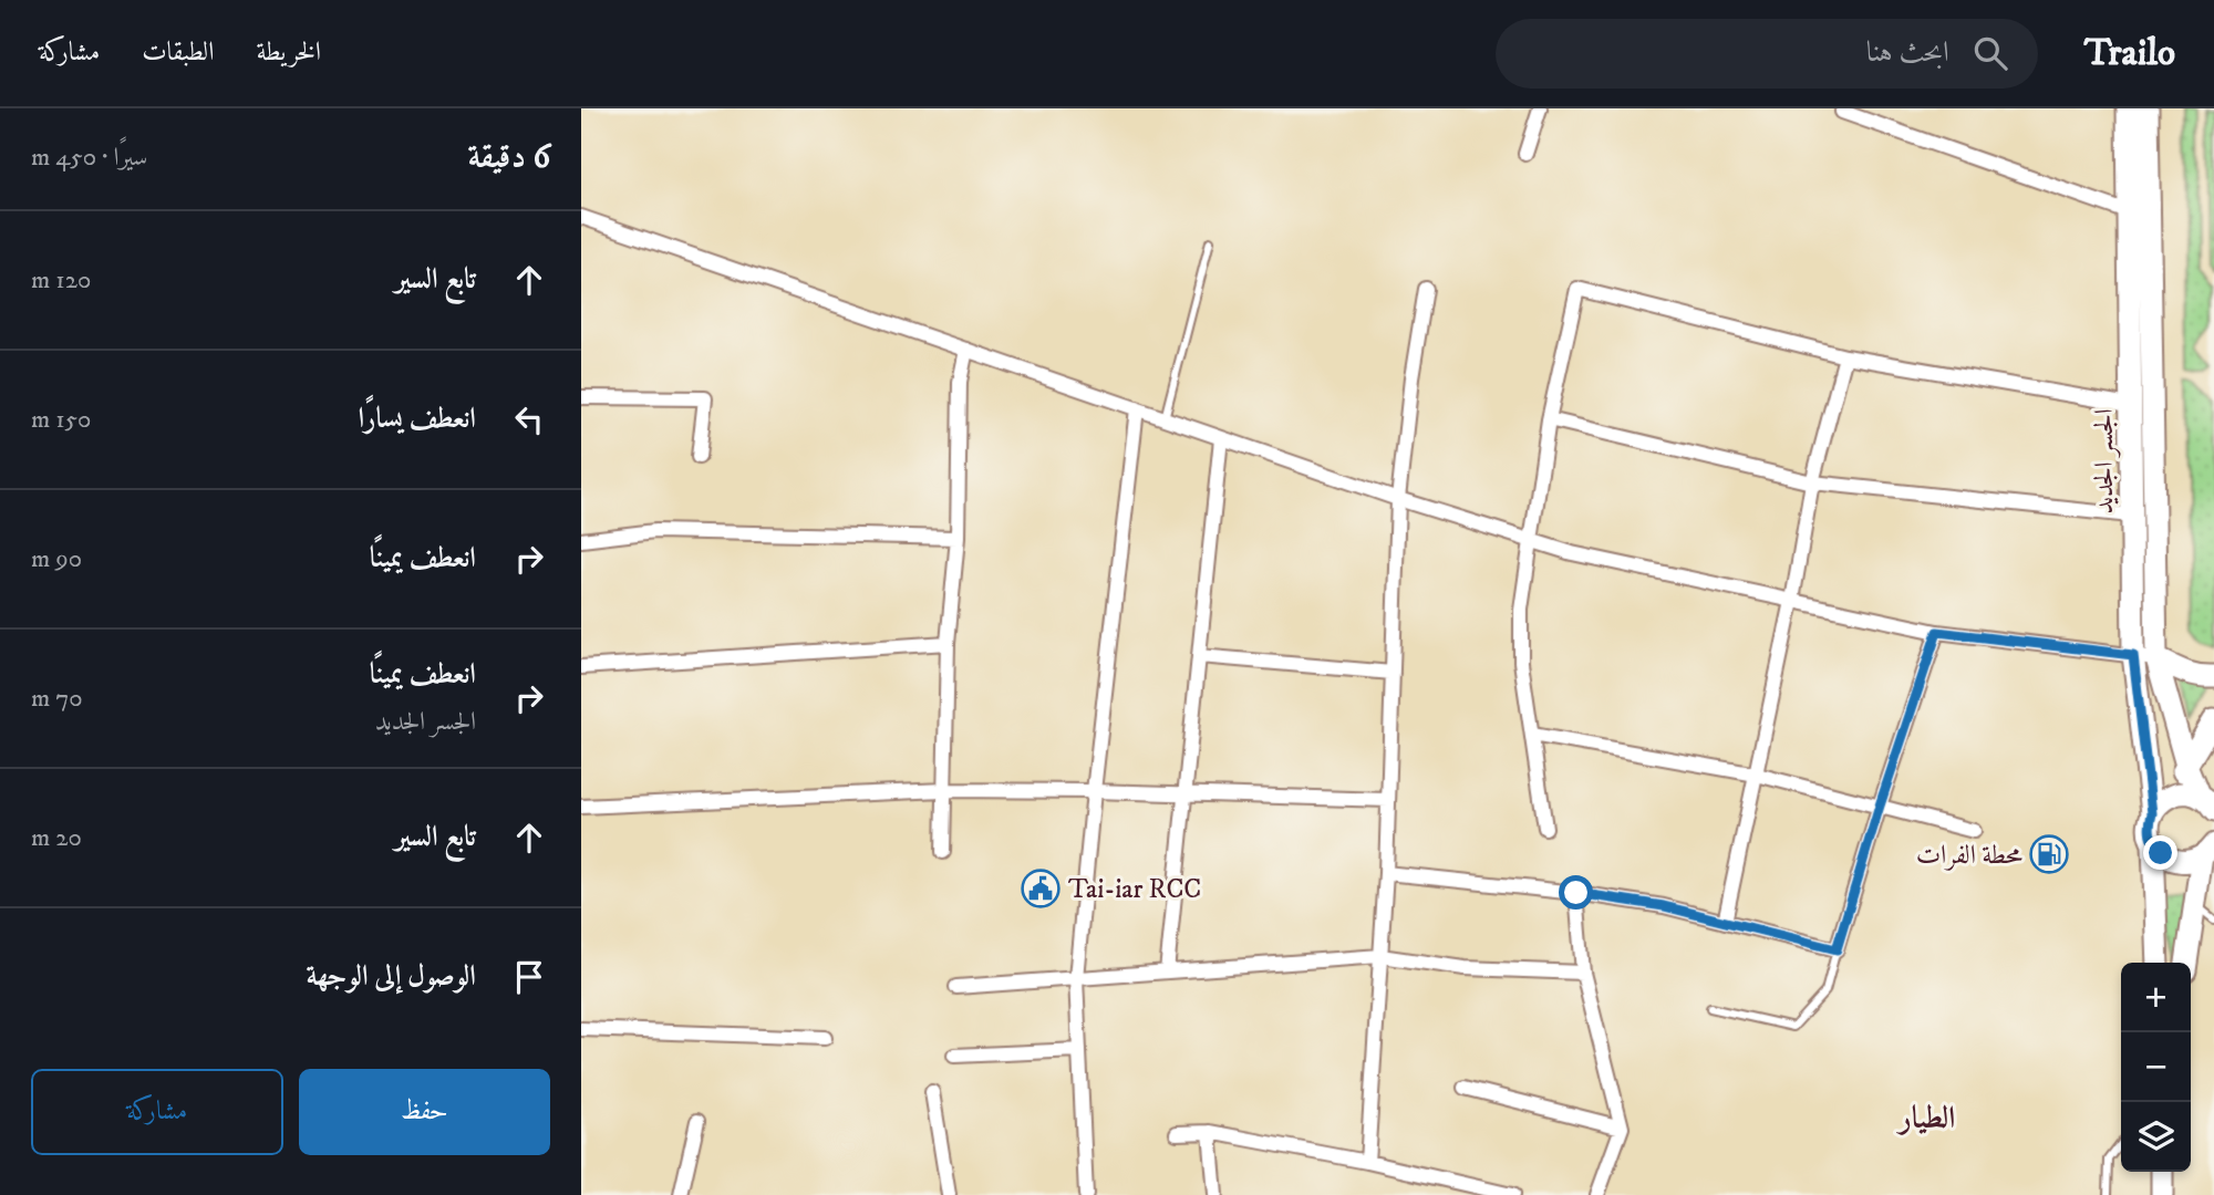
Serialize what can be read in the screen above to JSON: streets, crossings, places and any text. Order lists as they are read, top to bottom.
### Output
{
  "streets": {
    "main road": ["الجسر الجديد"]
  },
  "districts": ["الطيار"],
  "places": {
    "fuel station": ["محطة الفرات"],
    "public building": ["Tai-iar RCC"]
  },
  "page": {
    "header": "Trailo",
    "search": "ابحث هنا",
    "nav": ["الخريطة", "الطبقات", "مشاركة"],
    "heading": ["6 دقيقة", "سيرًا · 450 m"],
    "list": [
      ["تابع السير", "120 m"],
      ["انعطف يسارًا", "150 m"],
      ["انعطف يمينًا", "90 m"],
      ["انعطف يمينًا", "الجسر الجديد", "70 m"],
      ["تابع السير", "20 m"],
      "الوصول إلى الوجهة"
    ],
    "map_buttons": ["+", "−"],
    "buttons": ["حفظ", "مشاركة"]
  }
}
